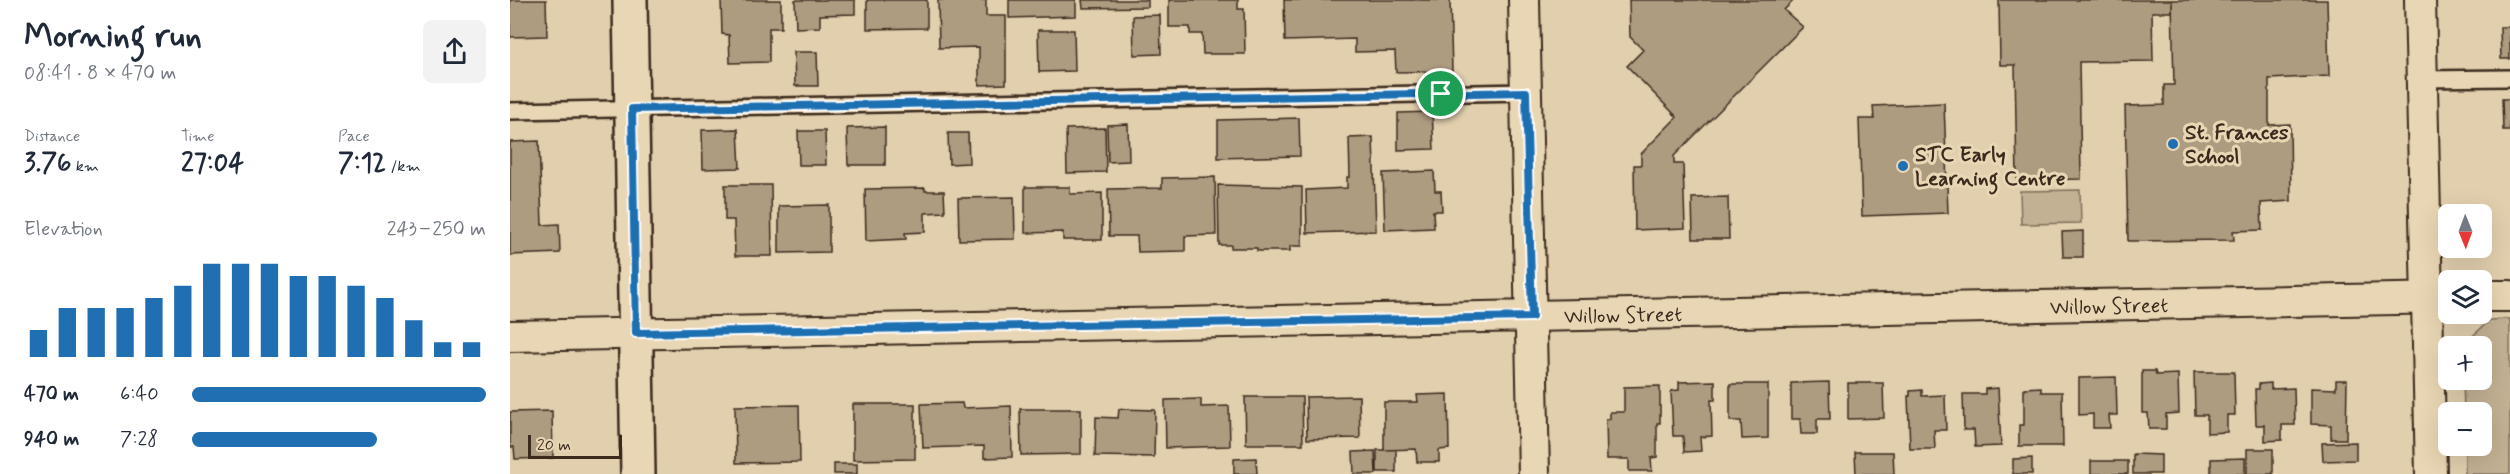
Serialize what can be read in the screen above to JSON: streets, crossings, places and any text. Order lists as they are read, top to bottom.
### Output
{
  "streets": {
    "street": ["Willow Street"]
  },
  "places": ["St. Frances School", "STC Early Learning Centre"],
  "scale_bar": "20 m",
  "north": "bottom",
  "page": {
    "heading": ["Morning run", "08:41 · 8 × 470 m"],
    "stats": [
      ["Distance", "3.76 km"],
      ["Time", "27:04"],
      ["Pace", "7:12 /km"]
    ],
    "chart": ["Elevation", "243–250 m"],
    "map_buttons": ["+", "−"],
    "list": [
      {
        "name": "470 m",
        "note": "6:40"
      },
      {
        "name": "940 m",
        "note": "7:28"
      }
    ],
    "scale": "20 m"
  }
}
